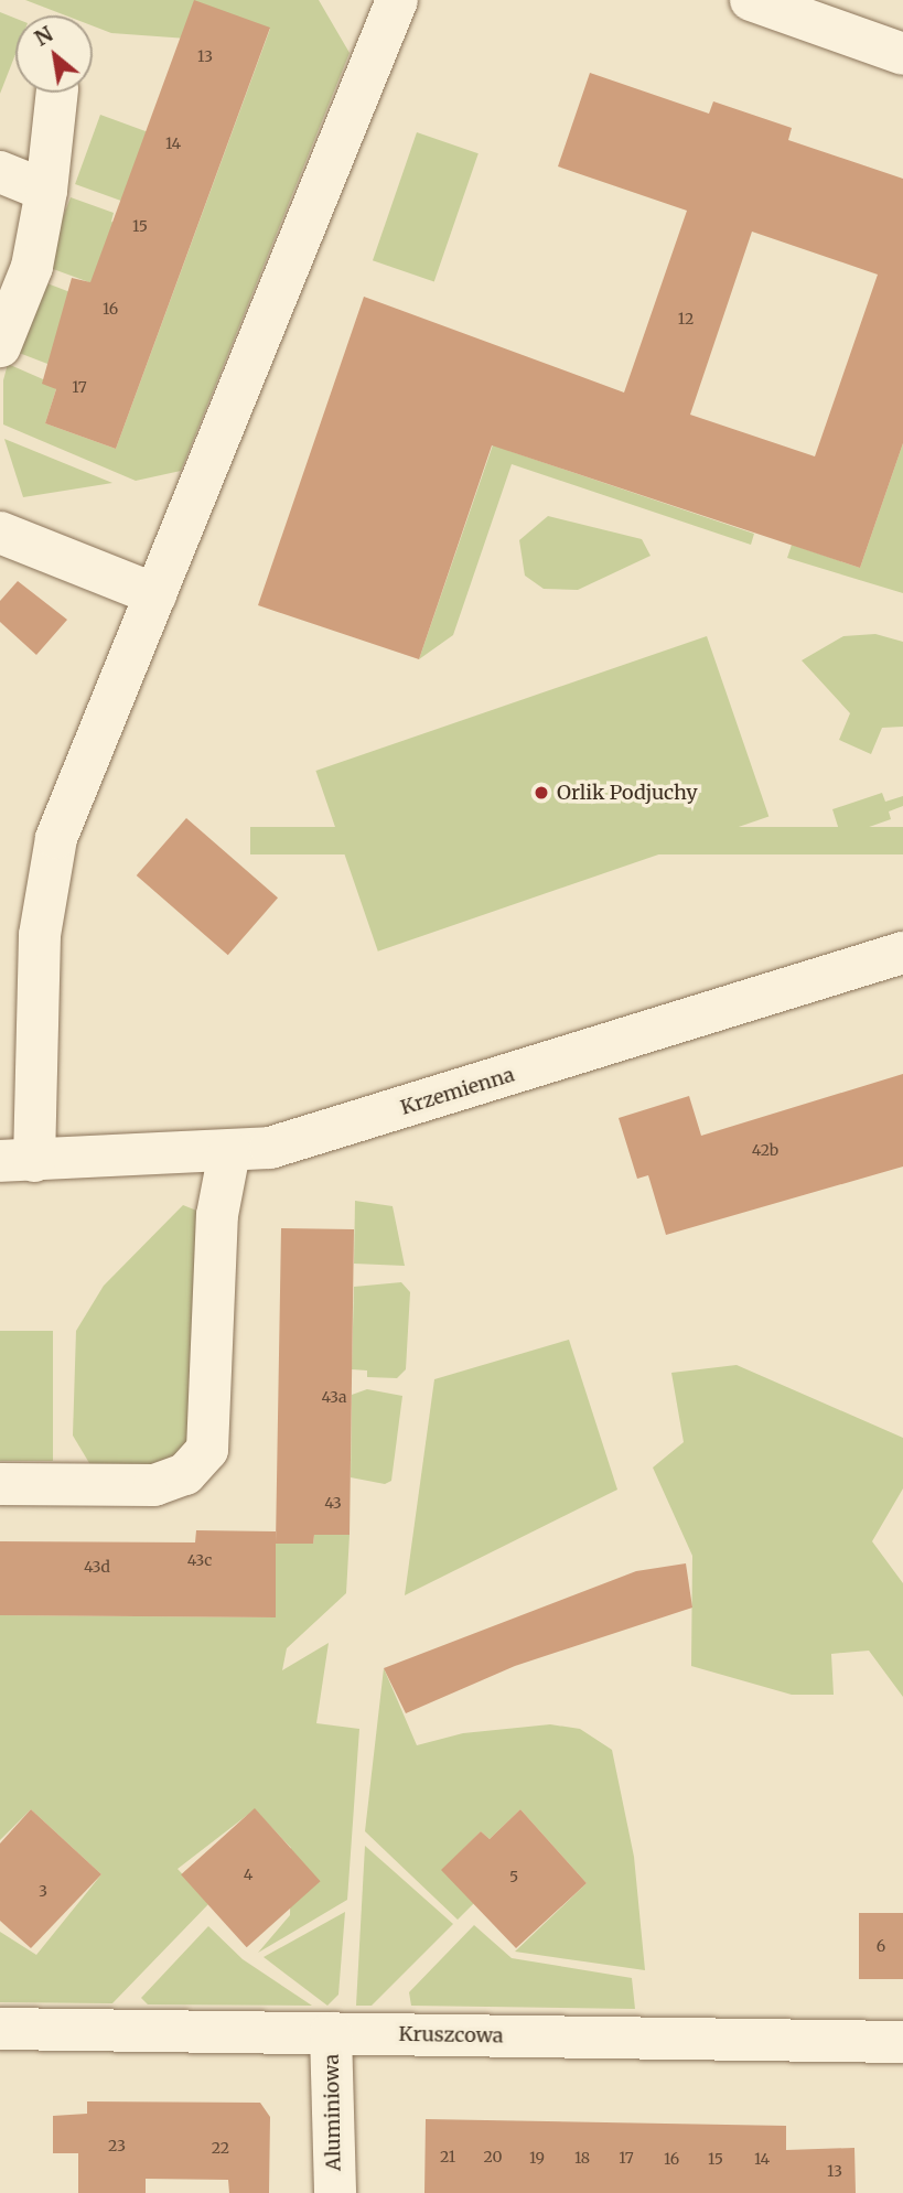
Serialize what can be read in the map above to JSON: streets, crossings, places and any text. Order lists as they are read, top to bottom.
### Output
{
  "streets": {
    "street": ["Krzemienna", "Kruszcowa", "Aluminiowa"]
  },
  "crossings": [
    ["Kruszcowa", "Aluminiowa"]
  ],
  "places": ["Orlik Podjuchy"],
  "house_numbers": [
    "13",
    "14",
    "15",
    "16",
    "12",
    "17",
    "42b",
    "43a",
    "43",
    "43c",
    "43d",
    "4",
    "5",
    "3",
    "6",
    "23",
    "22",
    "21",
    "20",
    "19",
    "18",
    "17",
    "16",
    "15",
    "14",
    "13"
  ],
  "north": "top left"
}
